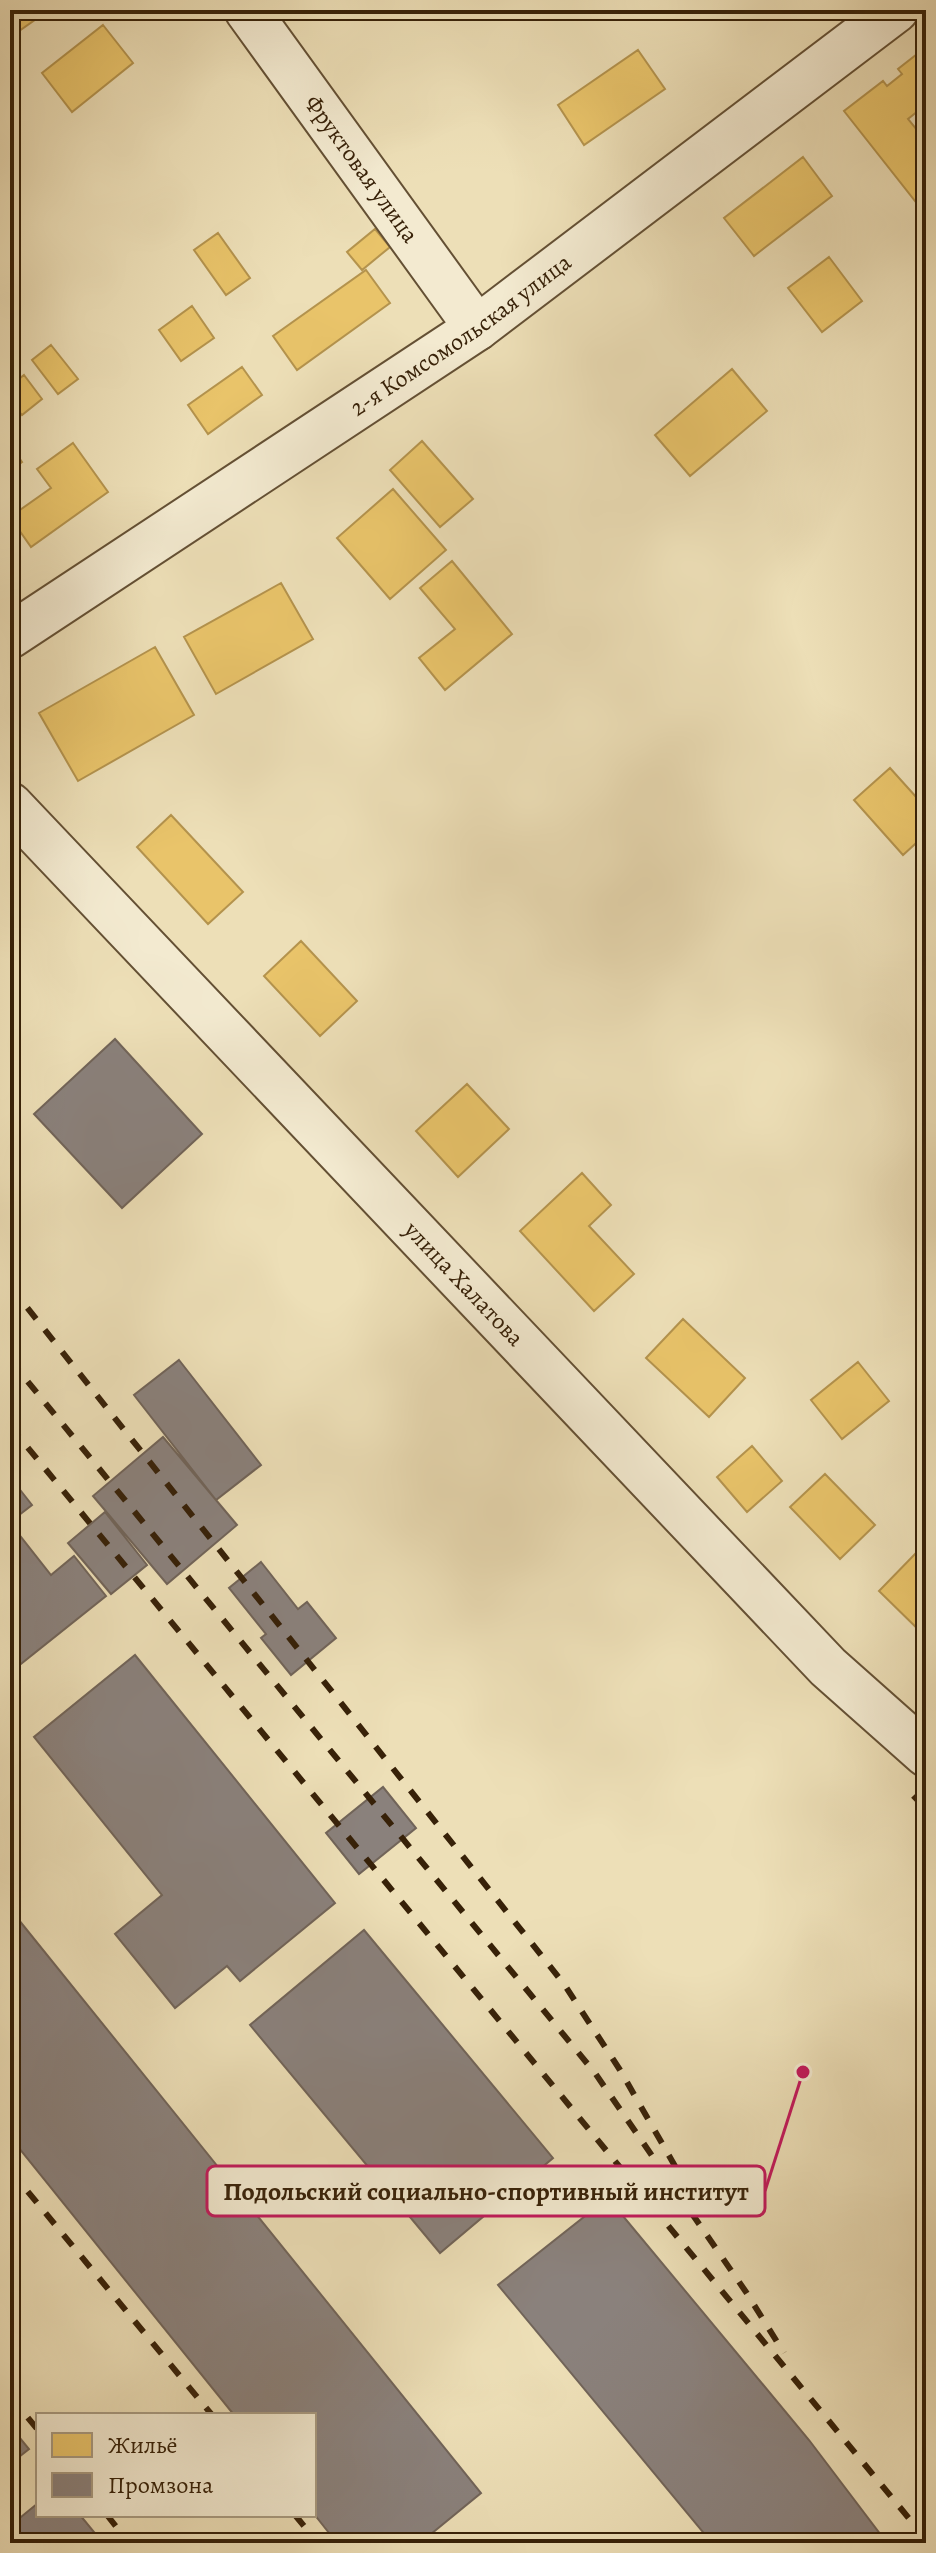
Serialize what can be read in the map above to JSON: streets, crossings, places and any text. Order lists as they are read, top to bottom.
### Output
{
  "streets": {
    "street": ["Фруктовая улица", "2-я Комсомольская улица", "улица Халатова"]
  },
  "crossings": [
    ["Фруктовая улица", "2-я Комсомольская улица"]
  ],
  "places": ["Подольский социально-спортивный институт"],
  "legend": ["Жильё", "Промзона"]
}
